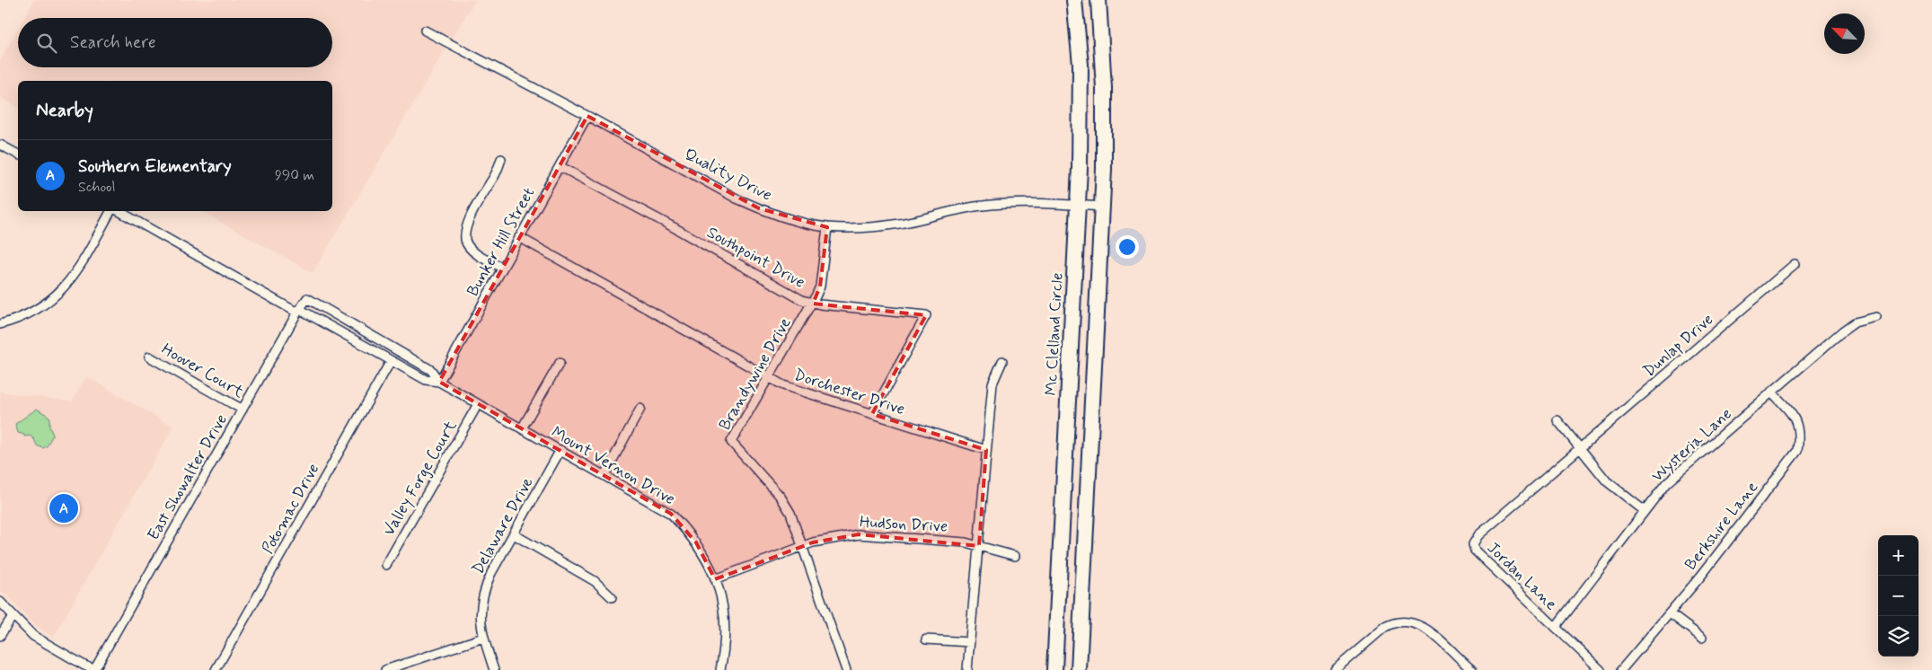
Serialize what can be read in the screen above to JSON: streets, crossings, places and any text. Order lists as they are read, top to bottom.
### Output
{
  "streets": {
    "highway": ["Mc Clelland Circle"],
    "street": [
      "Quality Drive",
      "Bunker Hill Street",
      "Southpoint Drive",
      "Dunlap Drive",
      "Hoover Court",
      "Brandywine Drive",
      "Dorchester Drive",
      "Wysteria Lane",
      "Mount Vernon Drive",
      "East Showalter Drive",
      "Valley Forge Court",
      "Potomac Drive",
      "Hudson Drive",
      "Delaware Drive",
      "Berkshire Lane",
      "Jordan Lane"
    ]
  },
  "crossings": [
    ["Quality Drive", "Bunker Hill Street"],
    ["Quality Drive", "Mc Clelland Circle"],
    ["Quality Drive", "Brandywine Drive"],
    ["Bunker Hill Street", "Southpoint Drive"],
    ["Bunker Hill Street", "Dorchester Drive"],
    ["Bunker Hill Street", "Mount Vernon Drive"],
    ["Southpoint Drive", "Brandywine Drive"],
    ["Southpoint Drive", "Dorchester Drive"],
    ["Dunlap Drive", "Jordan Lane"],
    ["Hoover Court", "East Showalter Drive"],
    ["Brandywine Drive", "Dorchester Drive"],
    ["Brandywine Drive", "Hudson Drive"],
    ["Wysteria Lane", "Berkshire Lane"],
    ["Wysteria Lane", "Jordan Lane"],
    ["Mount Vernon Drive", "East Showalter Drive"],
    ["Mount Vernon Drive", "Valley Forge Court"],
    ["Mount Vernon Drive", "Potomac Drive"],
    ["Mount Vernon Drive", "Hudson Drive"],
    ["Mount Vernon Drive", "Delaware Drive"]
  ],
  "north": "top left",
  "page": {
    "search": "Search here",
    "heading": "Nearby",
    "list": [
      {
        "mark": "A",
        "name": "Southern Elementary",
        "note": "School",
        "value": "990 m"
      }
    ],
    "pins": "A",
    "map_buttons": ["+", "−"]
  }
}
